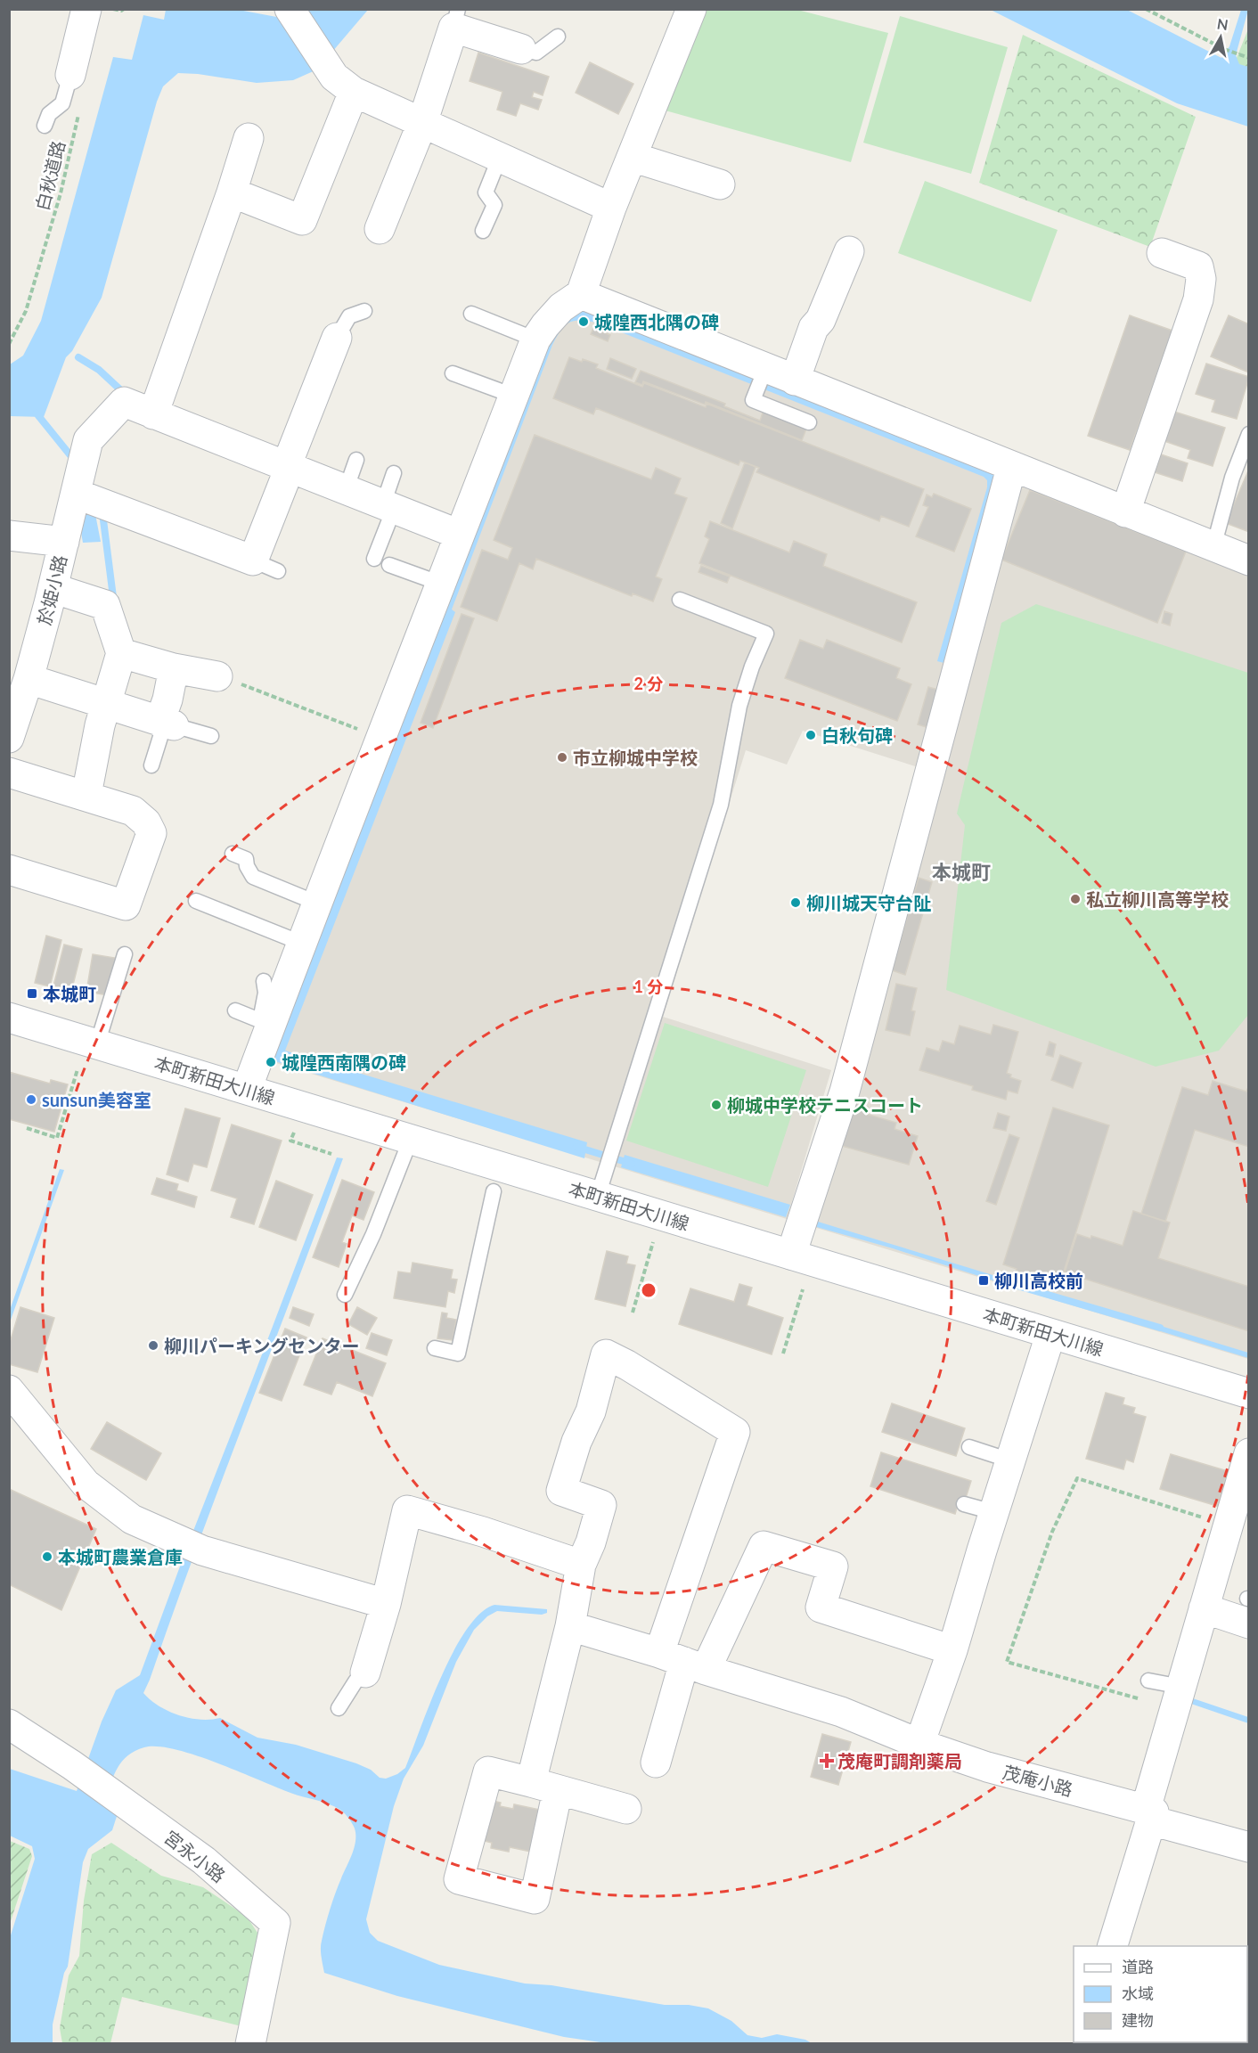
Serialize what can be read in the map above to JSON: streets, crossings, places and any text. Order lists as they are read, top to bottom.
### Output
{
  "streets": {
    "street": [
      "於姫小路",
      "本町新田大川線",
      "茂庵小路",
      "宮永小路"
    ],
    "path": ["白秋道路"]
  },
  "districts": ["本城町"],
  "places": {
    "other": [
      "城隍西北隅の碑",
      "白秋句碑",
      "市立柳城中学校",
      "私立柳川高等学校",
      "柳川城天守台阯",
      "城隍西南隅の碑",
      "sunsun美容室",
      "柳城中学校テニスコート",
      "柳川パーキングセンター",
      "本城町農業倉庫"
    ],
    "transit": ["本城町", "柳川高校前"],
    "health": ["茂庵町調剤薬局"]
  },
  "legend": ["道路", "水域", "建物"],
  "north": "top",
  "rings": ["2 分", "1 分"]
}
